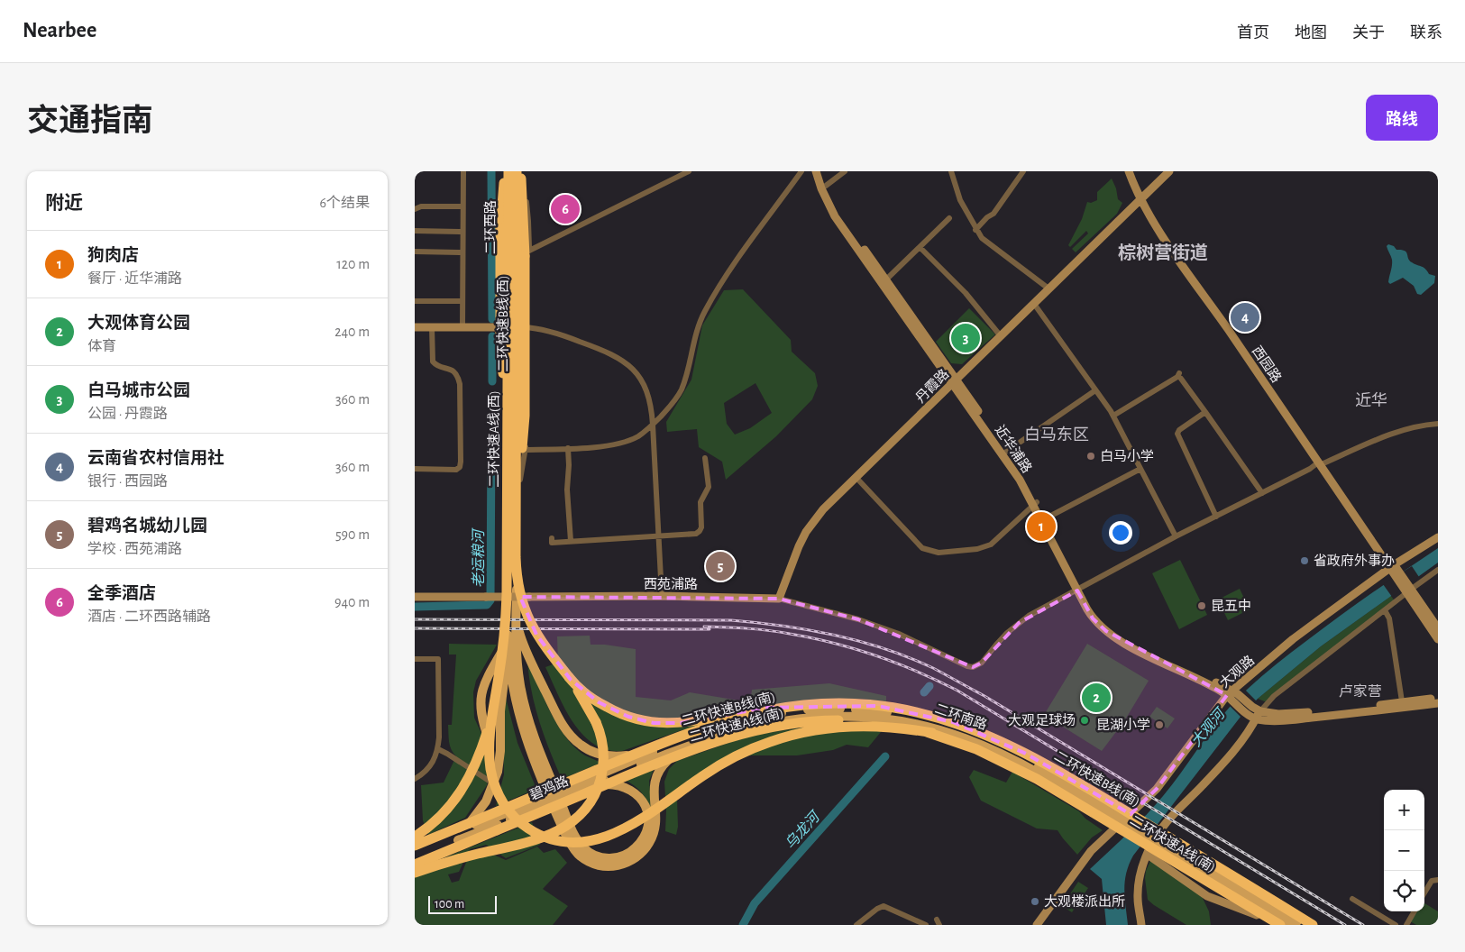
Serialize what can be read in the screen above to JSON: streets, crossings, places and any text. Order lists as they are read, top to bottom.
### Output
{
  "streets": {
    "highway": [
      "二环快速B线(西)",
      "二环快速A线(西)",
      "二环快速B线(南)",
      "二环快速A线(南)",
      "碧鸡路"
    ],
    "main road": ["二环西路", "二环南路"],
    "street": [
      "西园路",
      "丹霞路",
      "近华浦路",
      "西苑浦路",
      "大观路"
    ]
  },
  "crossings": [
    ["二环西路", "二环快速A线(西)"],
    ["西园路", "丹霞路"],
    ["西园路", "大观路"],
    ["丹霞路", "近华浦路"],
    ["丹霞路", "西苑浦路"],
    ["近华浦路", "西苑浦路"],
    ["近华浦路", "大观路"],
    ["二环快速B线(南)", "碧鸡路"],
    ["二环南路", "碧鸡路"]
  ],
  "districts": [
    "棕树营街道",
    "近华",
    "白马东区",
    "卢家营"
  ],
  "water": ["老运粮河", "大观河", "乌龙河"],
  "places": [
    "白马小学",
    "省政府外事办",
    "昆五中",
    "大观足球场",
    "昆湖小学",
    "大观楼派出所"
  ],
  "scale_bar": "100 m",
  "page": {
    "header": "Nearbee",
    "nav": [
      "首页",
      "地图",
      "关于",
      "联系"
    ],
    "title": "交通指南",
    "buttons": "路线",
    "heading": ["附近", "6个结果"],
    "pins": [
      "6",
      "4",
      "3",
      "1",
      "5",
      "2"
    ],
    "list": [
      {
        "mark": "1",
        "name": "狗肉店",
        "note": "餐厅 · 近华浦路",
        "value": "120 m"
      },
      {
        "mark": "2",
        "name": "大观体育公园",
        "note": "体育",
        "value": "240 m"
      },
      {
        "mark": "3",
        "name": "白马城市公园",
        "note": "公园 · 丹霞路",
        "value": "360 m"
      },
      {
        "mark": "4",
        "name": "云南省农村信用社",
        "note": "银行 · 西园路",
        "value": "360 m"
      },
      {
        "mark": "5",
        "name": "碧鸡名城幼儿园",
        "note": "学校 · 西苑浦路",
        "value": "590 m"
      },
      {
        "mark": "6",
        "name": "全季酒店",
        "note": "酒店 · 二环西路辅路",
        "value": "940 m"
      }
    ],
    "map_buttons": ["+", "−"],
    "scale": "100 m"
  }
}
